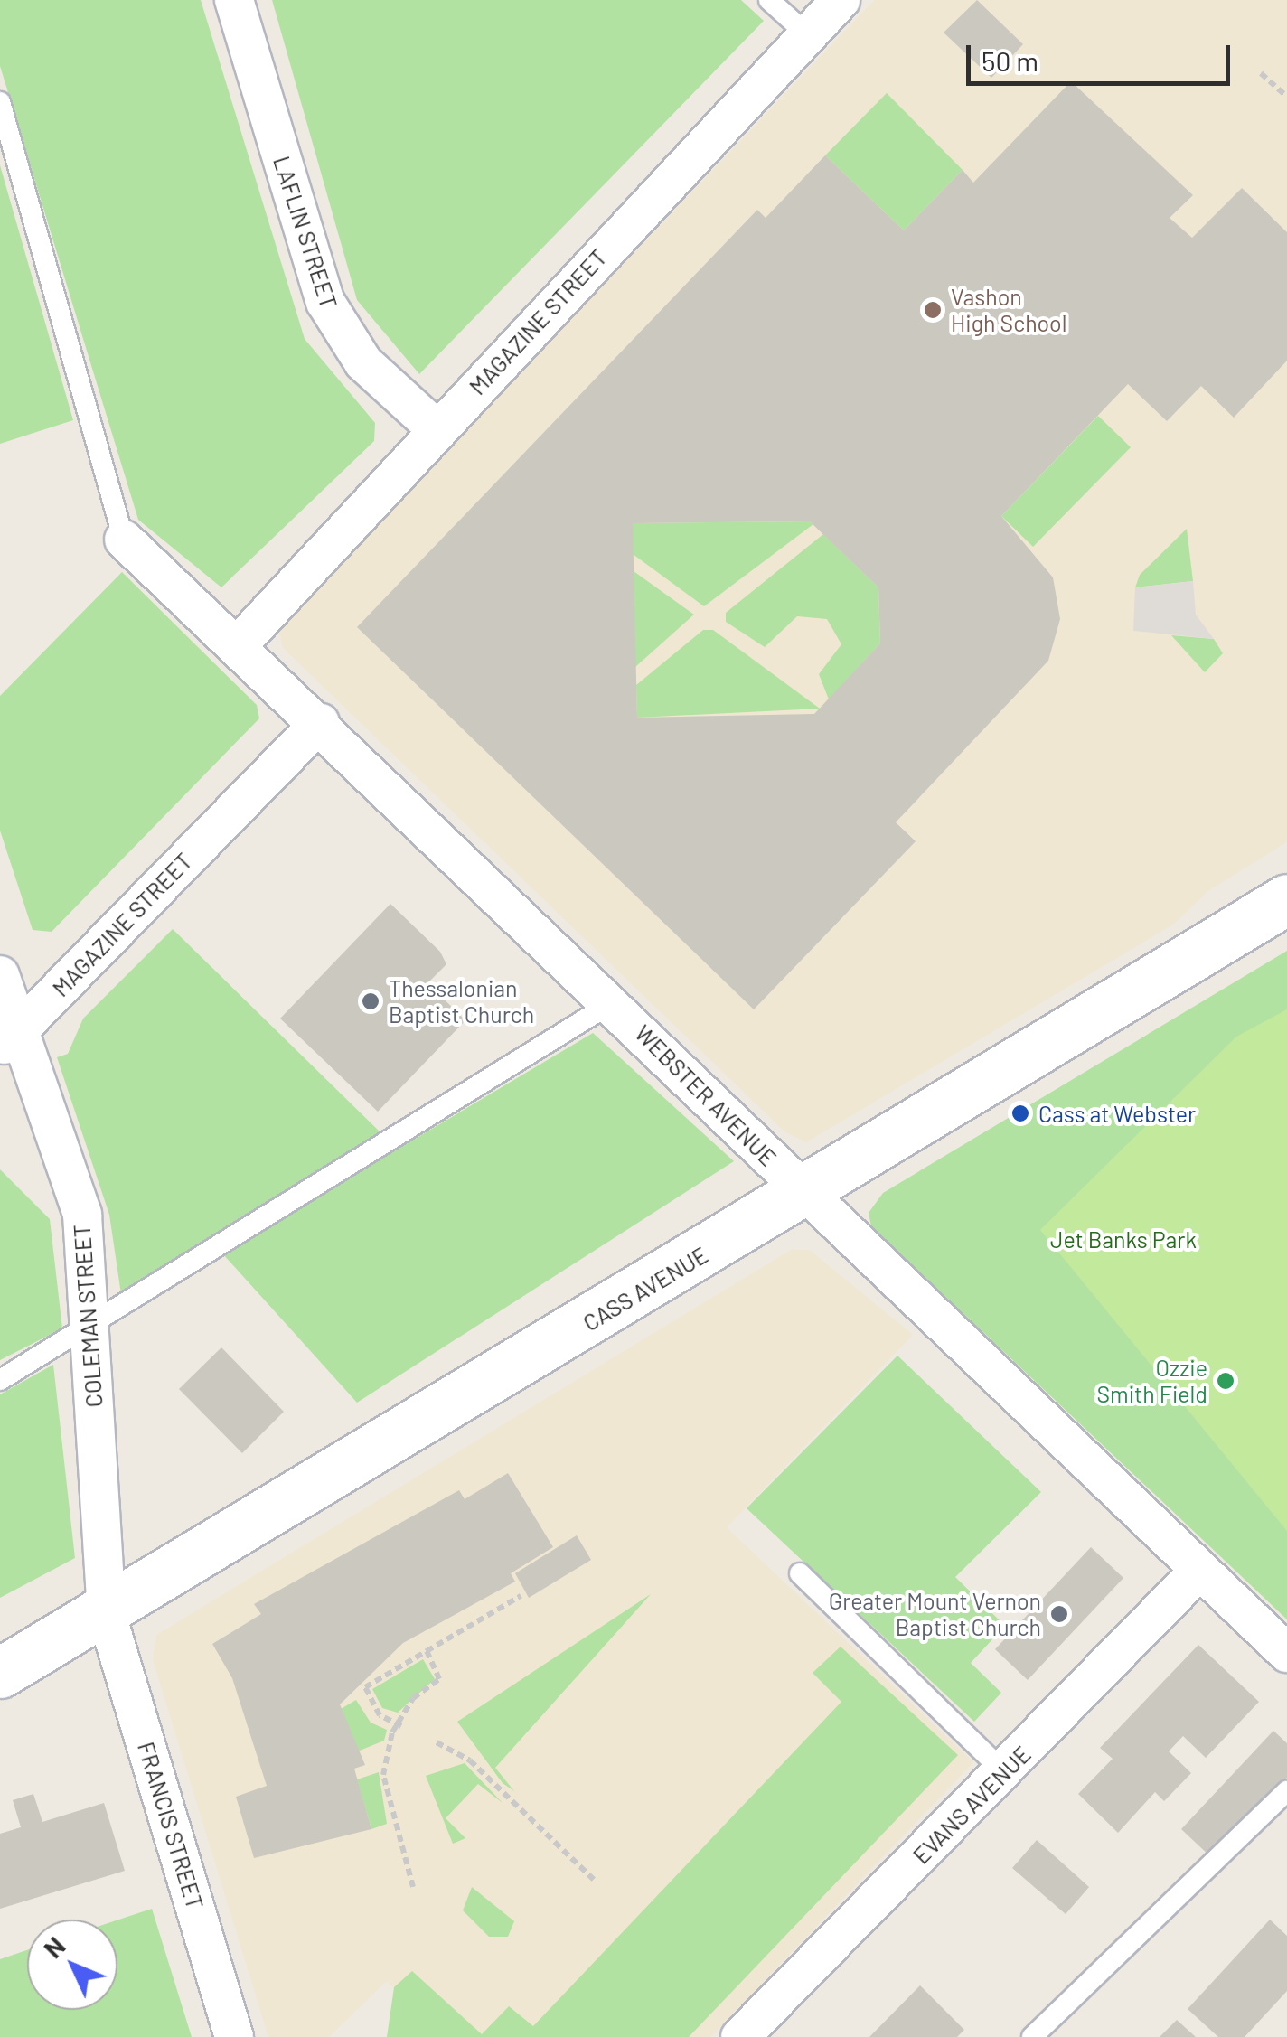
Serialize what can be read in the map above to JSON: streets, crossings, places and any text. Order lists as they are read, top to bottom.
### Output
{
  "streets": {
    "main road": ["CASS AVENUE"],
    "street": [
      "LAFLIN STREET",
      "MAGAZINE STREET",
      "WEBSTER AVENUE",
      "COLEMAN STREET",
      "EVANS AVENUE",
      "FRANCIS STREET"
    ]
  },
  "crossings": [
    ["LAFLIN STREET", "MAGAZINE STREET"],
    ["MAGAZINE STREET", "WEBSTER AVENUE"],
    ["MAGAZINE STREET", "COLEMAN STREET"],
    ["WEBSTER AVENUE", "CASS AVENUE"],
    ["WEBSTER AVENUE", "EVANS AVENUE"],
    ["CASS AVENUE", "COLEMAN STREET"],
    ["CASS AVENUE", "FRANCIS STREET"],
    ["COLEMAN STREET", "FRANCIS STREET"]
  ],
  "parks": ["Jet Banks Park"],
  "places": [
    "Vashon High School",
    "Thessalonian Baptist Church",
    "Cass at Webster",
    "Ozzie Smith Field",
    "Greater Mount Vernon Baptist Church"
  ],
  "scale_bar": "50 m",
  "north": "top left"
}
